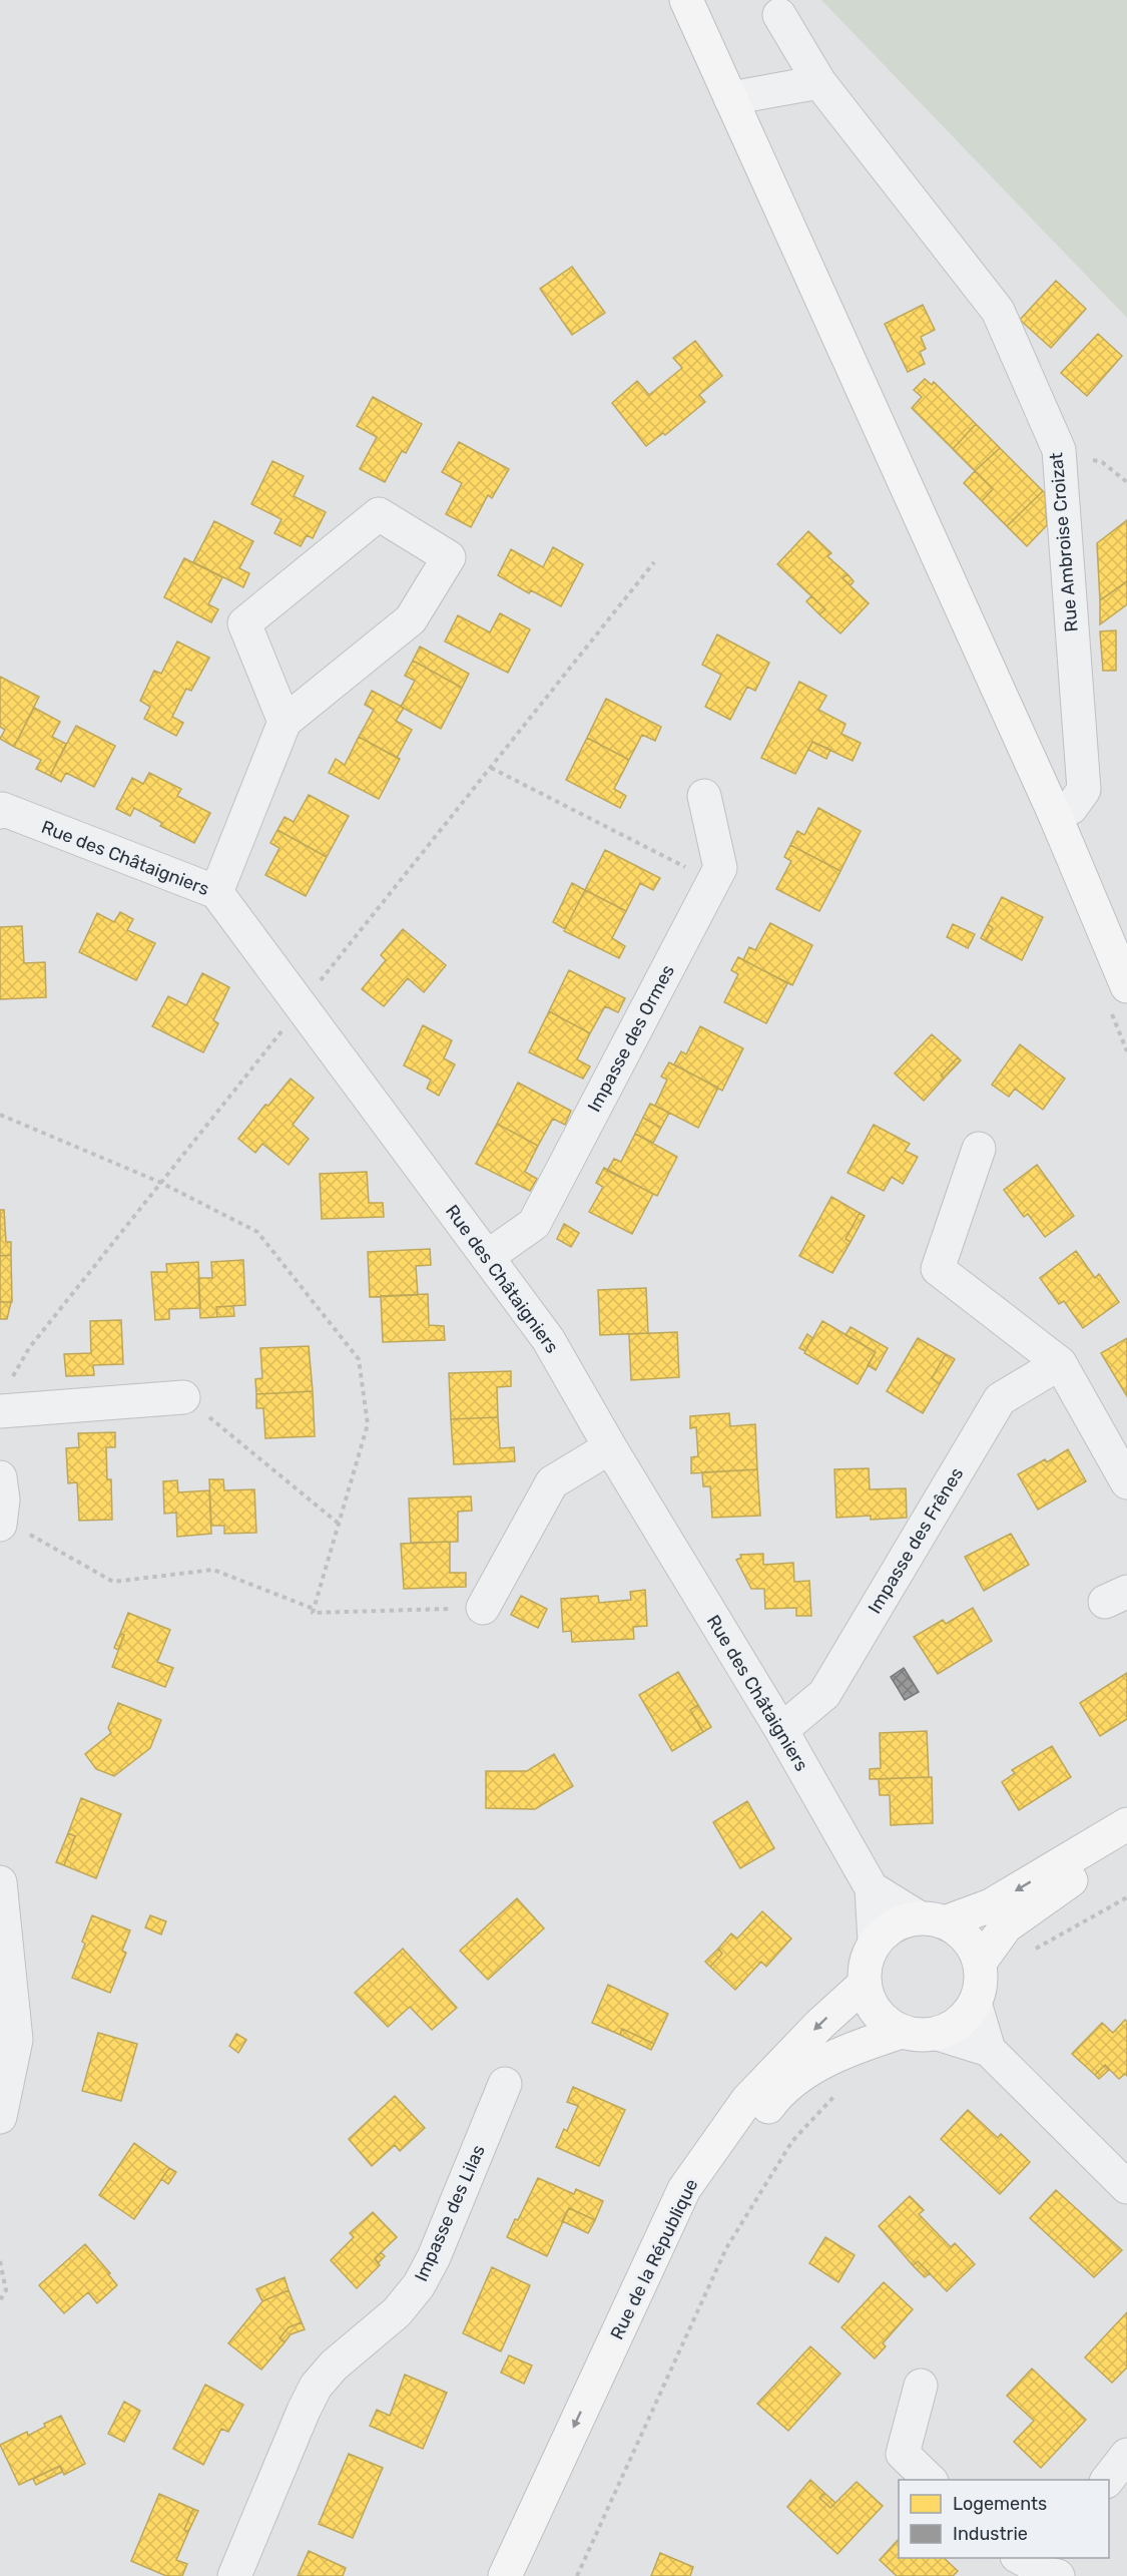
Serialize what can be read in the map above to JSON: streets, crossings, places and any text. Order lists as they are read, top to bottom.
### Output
{
  "streets": {
    "main road": ["Rue de la République"],
    "street": [
      "Rue Ambroise Croizat",
      "Rue des Châtaigniers",
      "Impasse des Ormes",
      "Impasse des Frênes",
      "Impasse des Lilas"
    ]
  },
  "crossings": [
    ["Rue des Châtaigniers", "Impasse des Ormes"],
    ["Rue des Châtaigniers", "Impasse des Frênes"],
    ["Rue des Châtaigniers", "Rue de la République"]
  ],
  "legend": ["Logements", "Industrie"]
}
